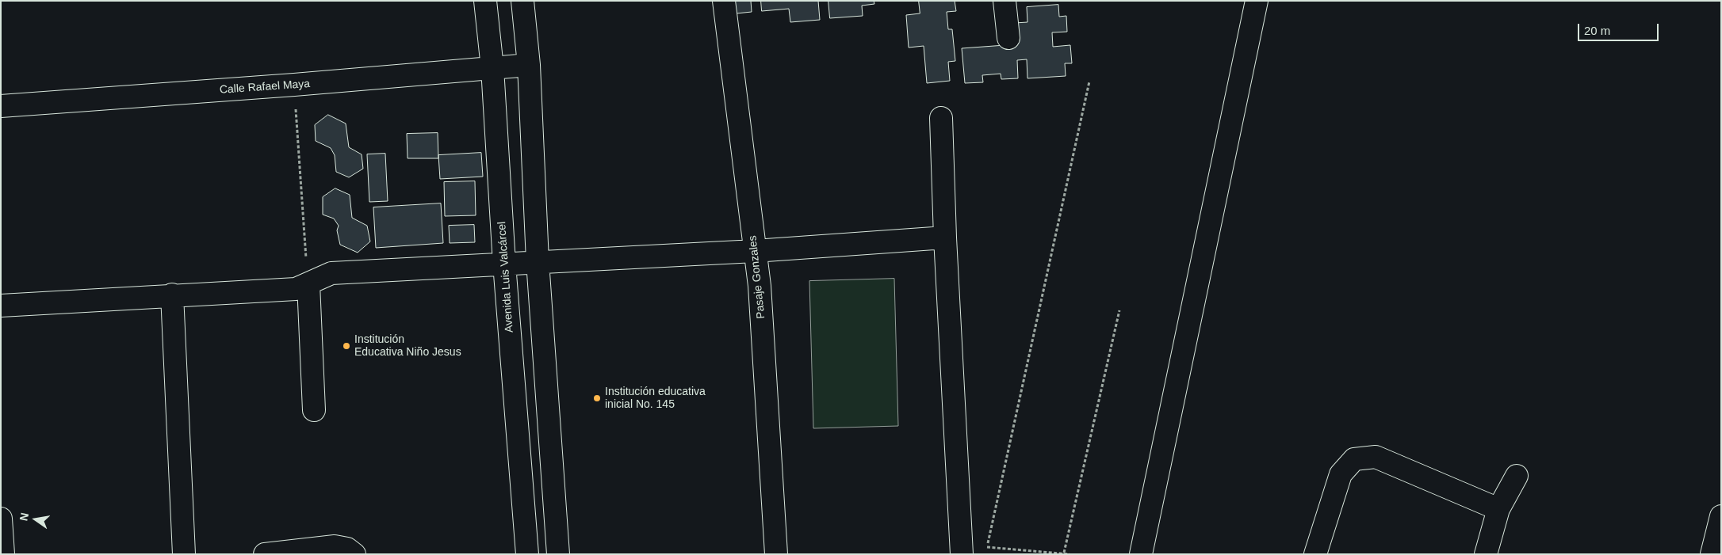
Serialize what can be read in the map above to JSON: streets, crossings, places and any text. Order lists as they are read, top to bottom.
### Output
{
  "streets": {
    "street": ["Calle Rafael Maya", "Avenida Luis Valcárcel", "Pasaje Gonzales"]
  },
  "crossings": [
    ["Calle Rafael Maya", "Avenida Luis Valcárcel"]
  ],
  "places": ["Institución Educativa Niño Jesus", "Institución educativa inicial No. 145"],
  "scale_bar": "20 m",
  "north": "left"
}
